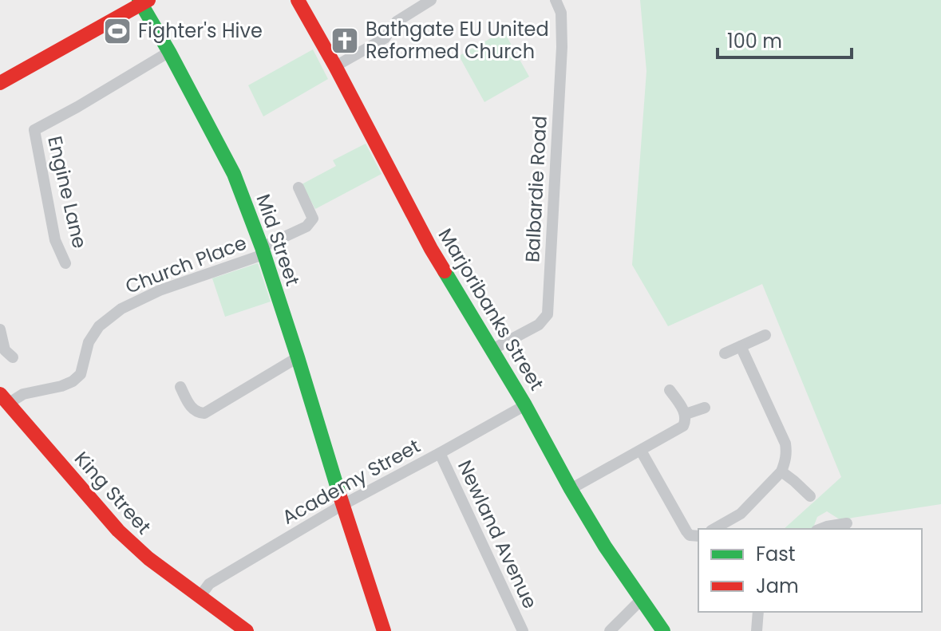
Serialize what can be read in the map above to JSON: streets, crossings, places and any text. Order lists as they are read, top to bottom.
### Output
{
  "streets": {
    "main road": ["Mid Street", "Marjoribanks Street", "King Street"],
    "street": [
      "Balbardie Road",
      "Engine Lane",
      "Church Place",
      "Academy Street",
      "Newland Avenue"
    ]
  },
  "crossings": [
    ["Balbardie Road", "Marjoribanks Street"],
    ["Engine Lane", "Mid Street"],
    ["Mid Street", "Church Place"],
    ["Mid Street", "Academy Street"],
    ["Church Place", "King Street"],
    ["Marjoribanks Street", "Academy Street"],
    ["Academy Street", "King Street"],
    ["Academy Street", "Newland Avenue"]
  ],
  "places": {
    "sports": ["Fighter's Hive"],
    "church": ["Bathgate EU United Reformed Church"]
  },
  "legend": ["Fast", "Jam"],
  "scale_bar": "100 m"
}
